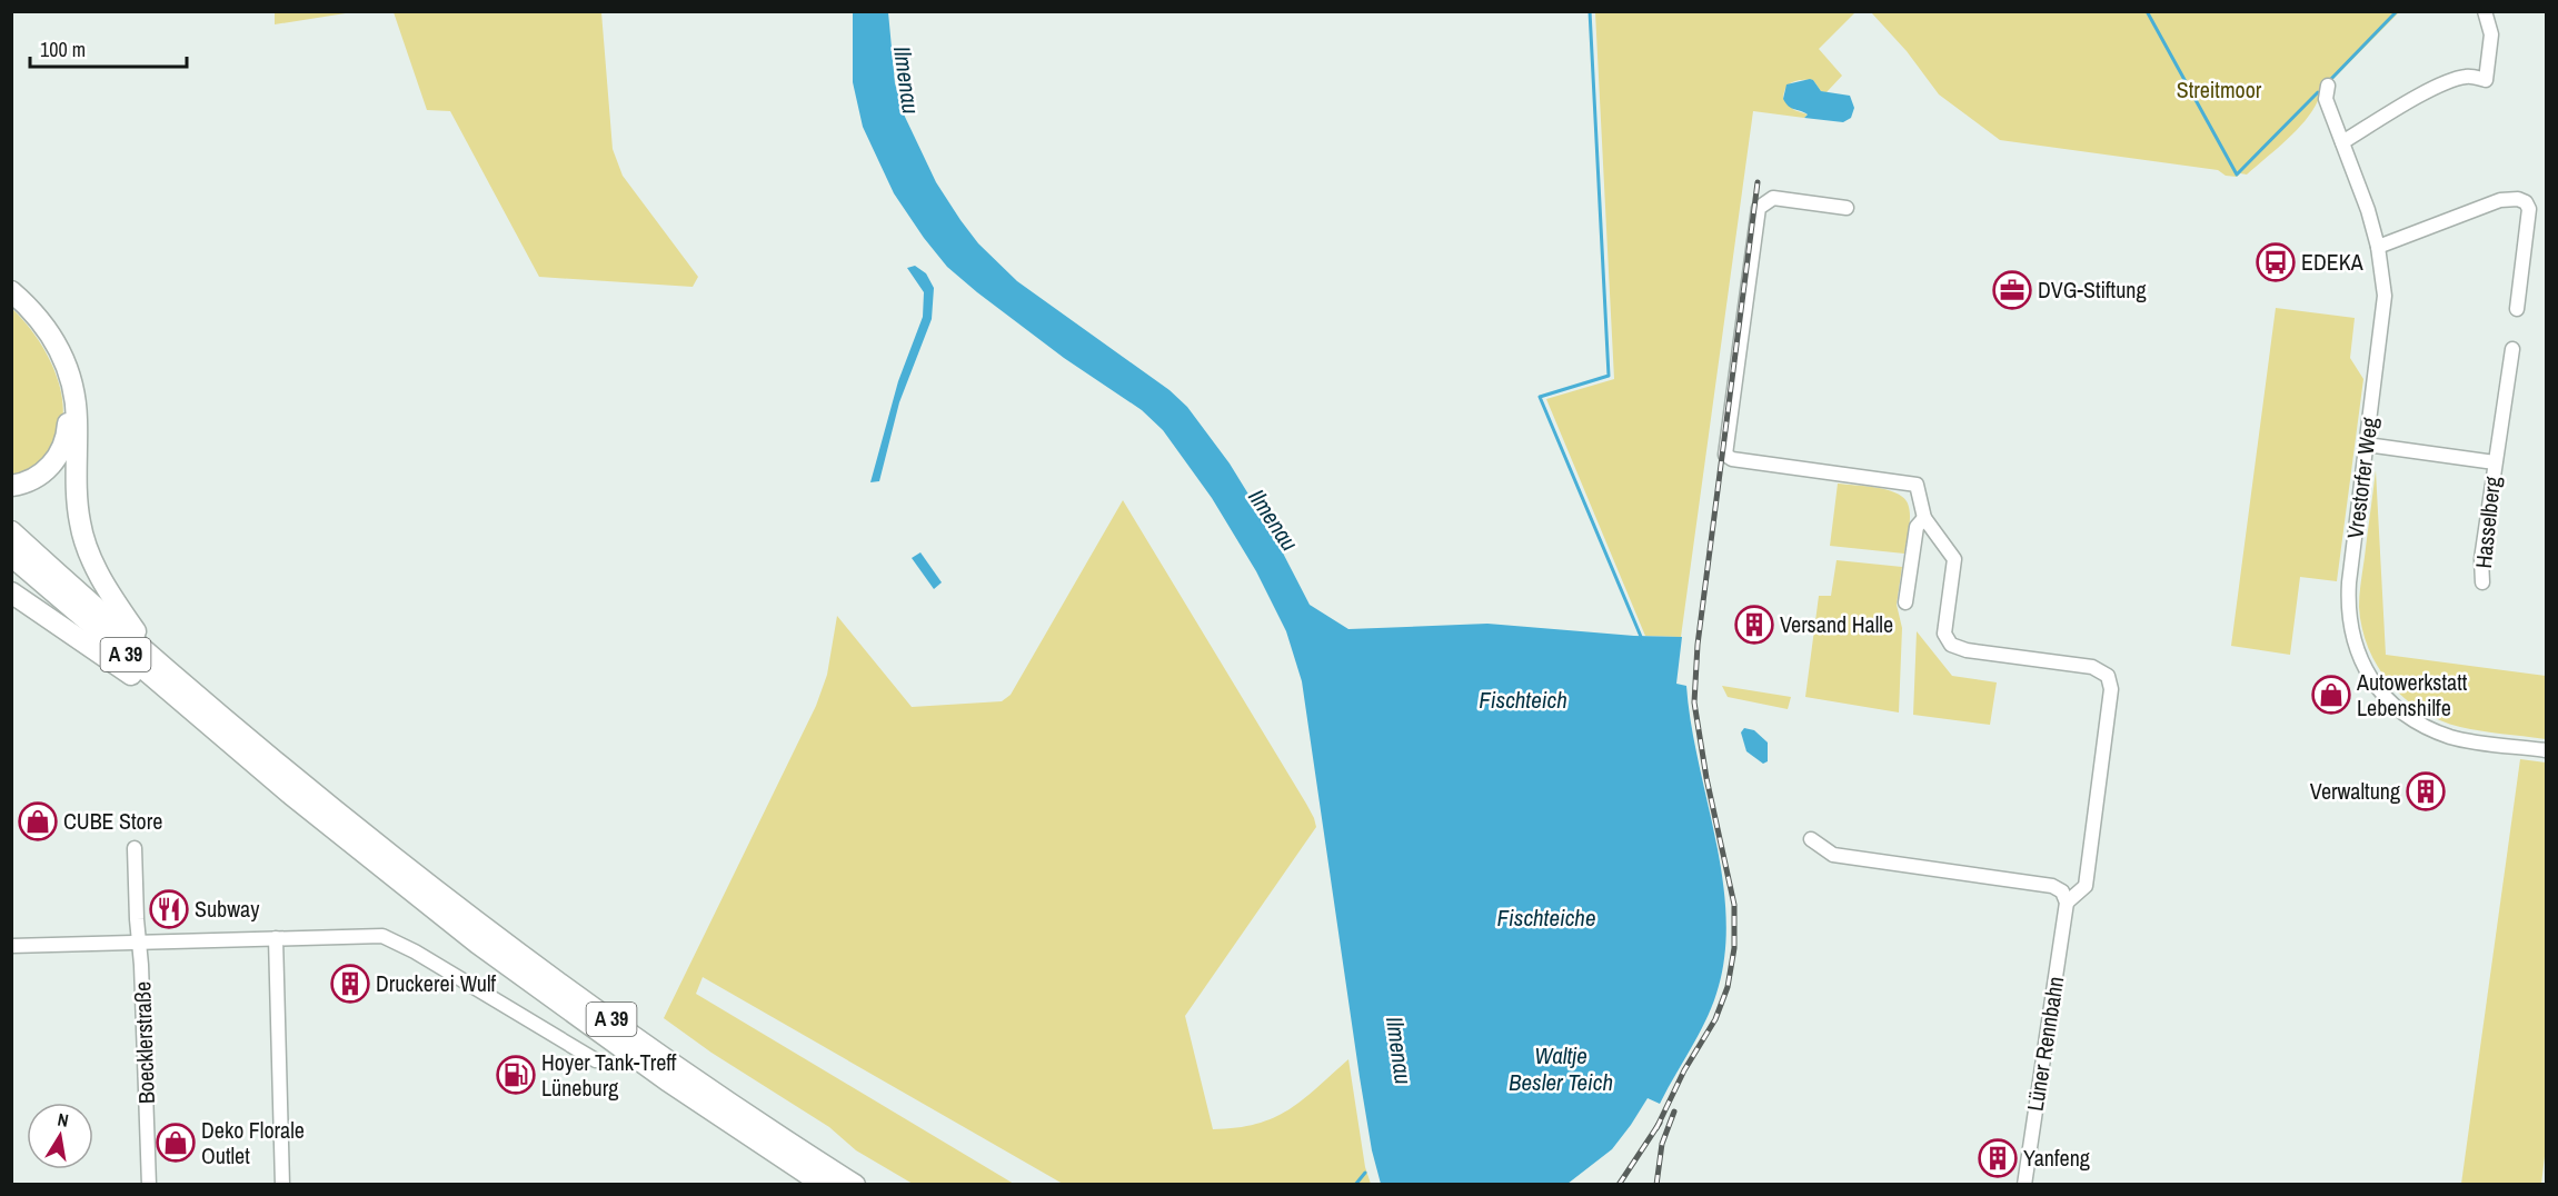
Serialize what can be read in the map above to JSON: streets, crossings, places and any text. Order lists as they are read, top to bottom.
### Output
{
  "streets": {
    "highway": ["A 39"],
    "street": [
      "Vrestorfer Weg",
      "Hasselberg",
      "Boecklerstraße",
      "Lüner Rennbahn"
    ]
  },
  "crossings": [
    ["Vrestorfer Weg", "Hasselberg"]
  ],
  "water": [
    "Ilmenau",
    "Fischteich",
    "Fischteiche",
    "Waltje Besler Teich"
  ],
  "parks": ["Streitmoor"],
  "places": {
    "bus stop": ["EDEKA"],
    "office": ["DVG-Stiftung"],
    "building": [
      "Versand Halle",
      "Verwaltung",
      "Druckerei Wulf",
      "Yanfeng"
    ],
    "shop": ["Autowerkstatt Lebenshilfe", "CUBE Store", "Deko Florale Outlet"],
    "restaurant": ["Subway"],
    "fuel station": ["Hoyer Tank-Treff Lüneburg"]
  },
  "scale_bar": "100 m",
  "north": "top"
}
